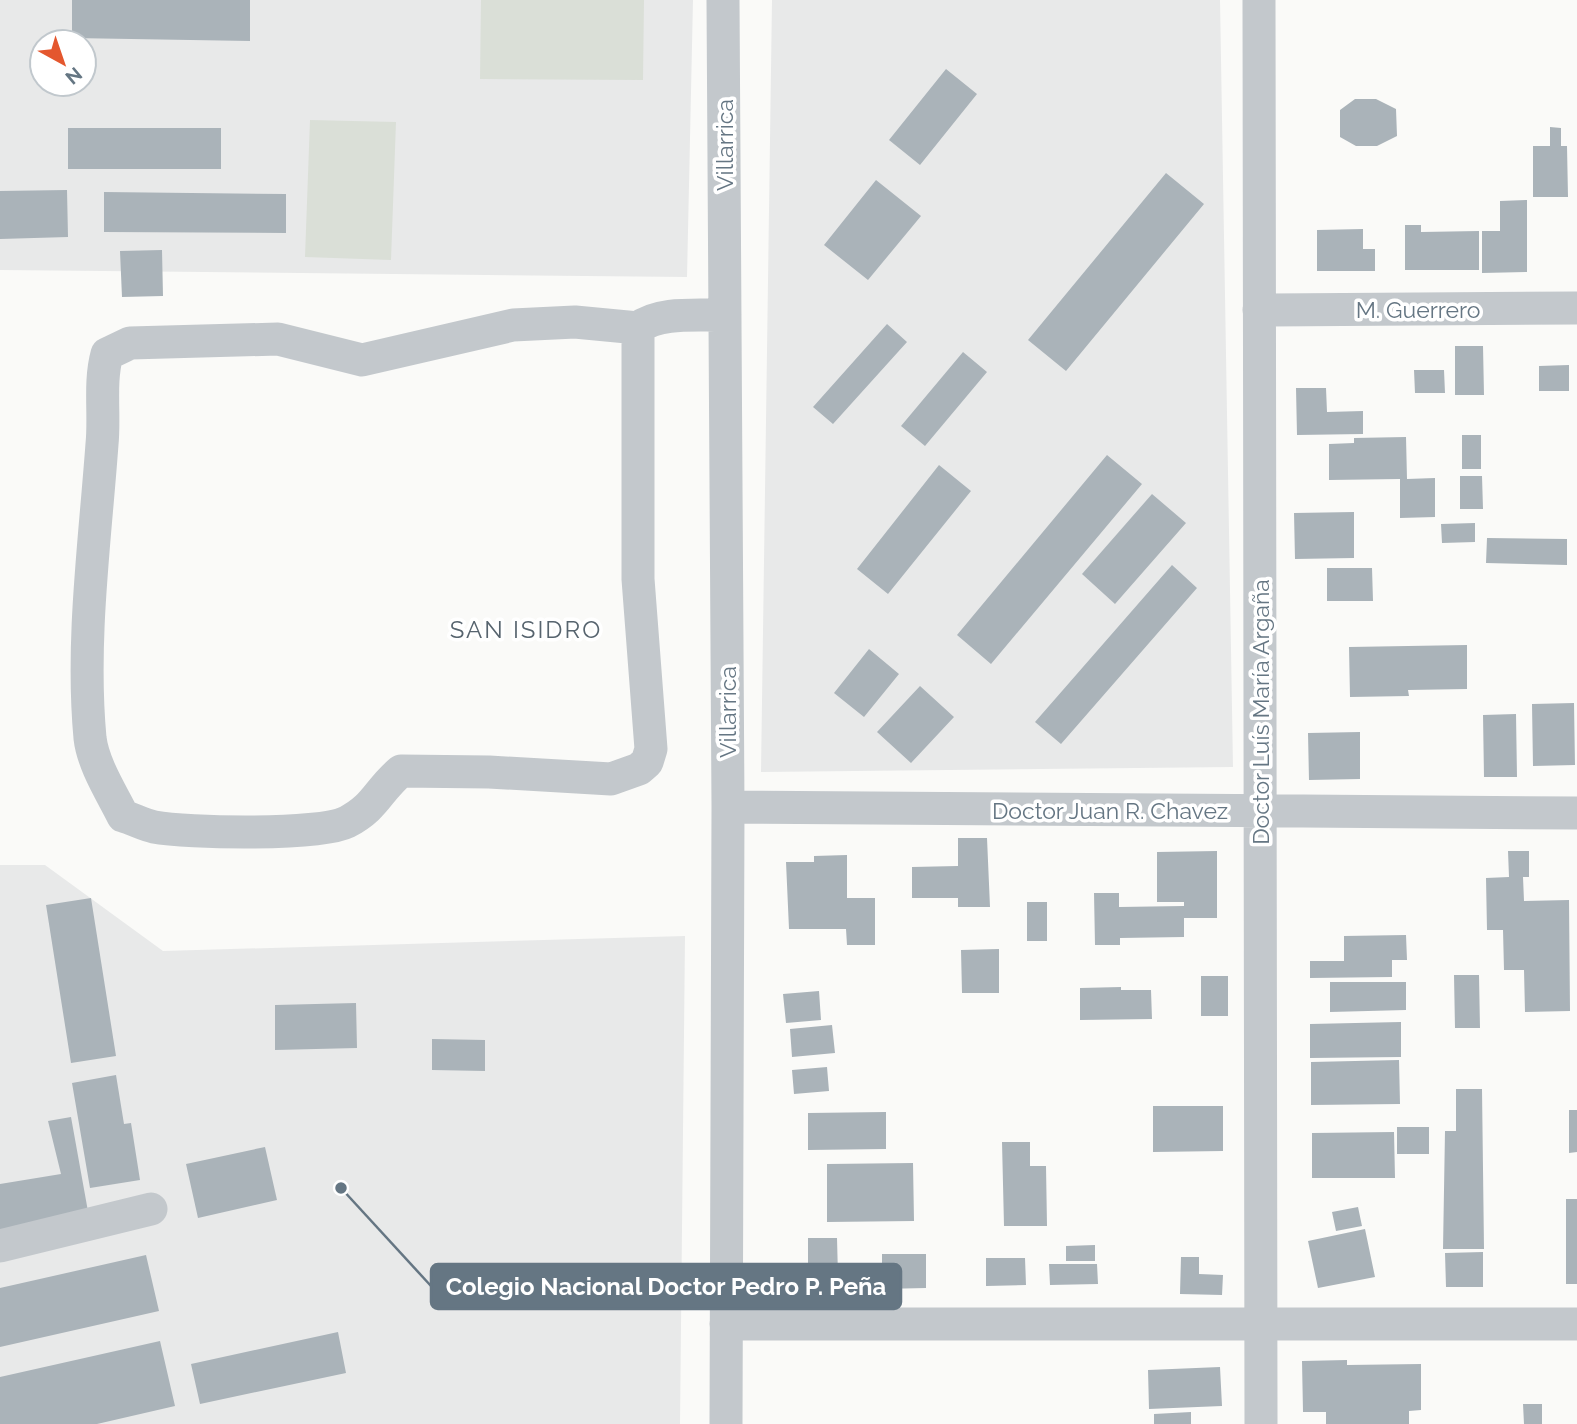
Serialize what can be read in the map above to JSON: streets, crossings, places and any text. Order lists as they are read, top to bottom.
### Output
{
  "streets": {
    "street": [
      "Villarrica",
      "M. Guerrero",
      "Doctor Luís María Argaña",
      "Doctor Juan R. Chavez"
    ]
  },
  "crossings": [
    ["Villarrica", "Doctor Juan R. Chavez"],
    ["M. Guerrero", "Doctor Luís María Argaña"],
    ["Doctor Luís María Argaña", "Doctor Juan R. Chavez"]
  ],
  "districts": ["SAN ISIDRO"],
  "places": ["Colegio Nacional Doctor Pedro P. Peña"],
  "north": "bottom right"
}
